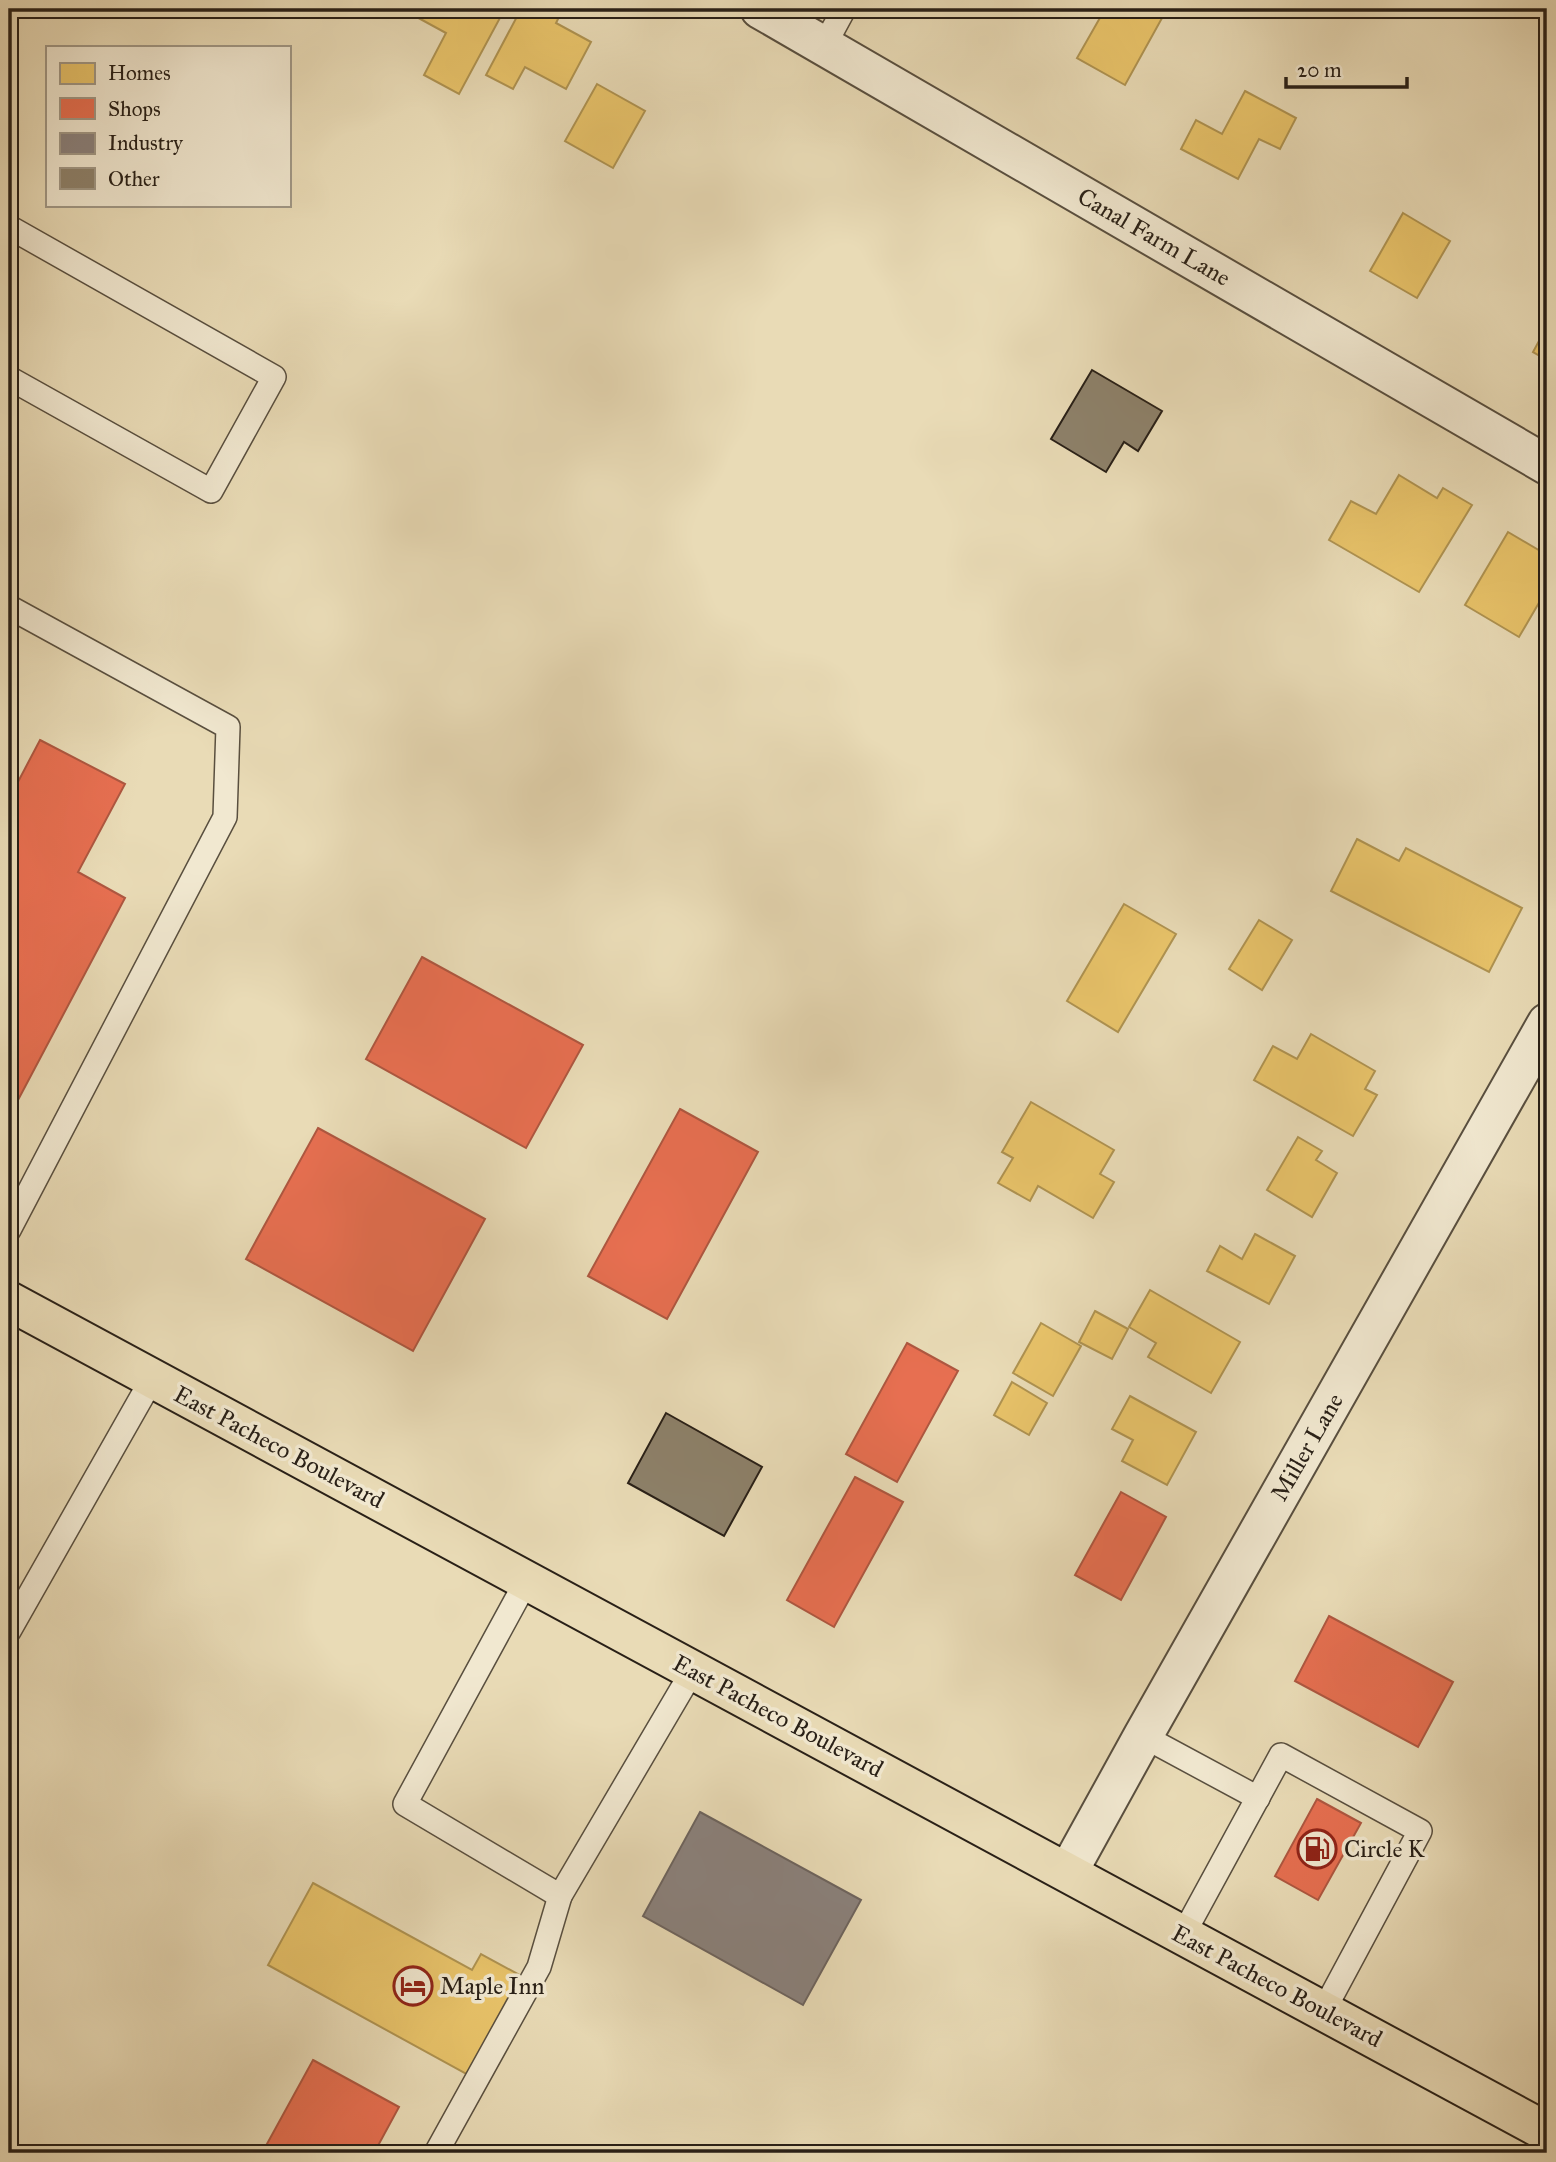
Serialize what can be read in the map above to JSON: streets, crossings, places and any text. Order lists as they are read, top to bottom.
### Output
{
  "streets": {
    "highway": ["East Pacheco Boulevard"],
    "street": ["Canal Farm Lane", "Miller Lane"]
  },
  "crossings": [
    ["East Pacheco Boulevard", "Miller Lane"]
  ],
  "places": {
    "fuel station": ["Circle K"],
    "hotel": ["Maple Inn"]
  },
  "legend": [
    "Homes",
    "Shops",
    "Industry",
    "Other"
  ],
  "scale_bar": "20 m"
}
